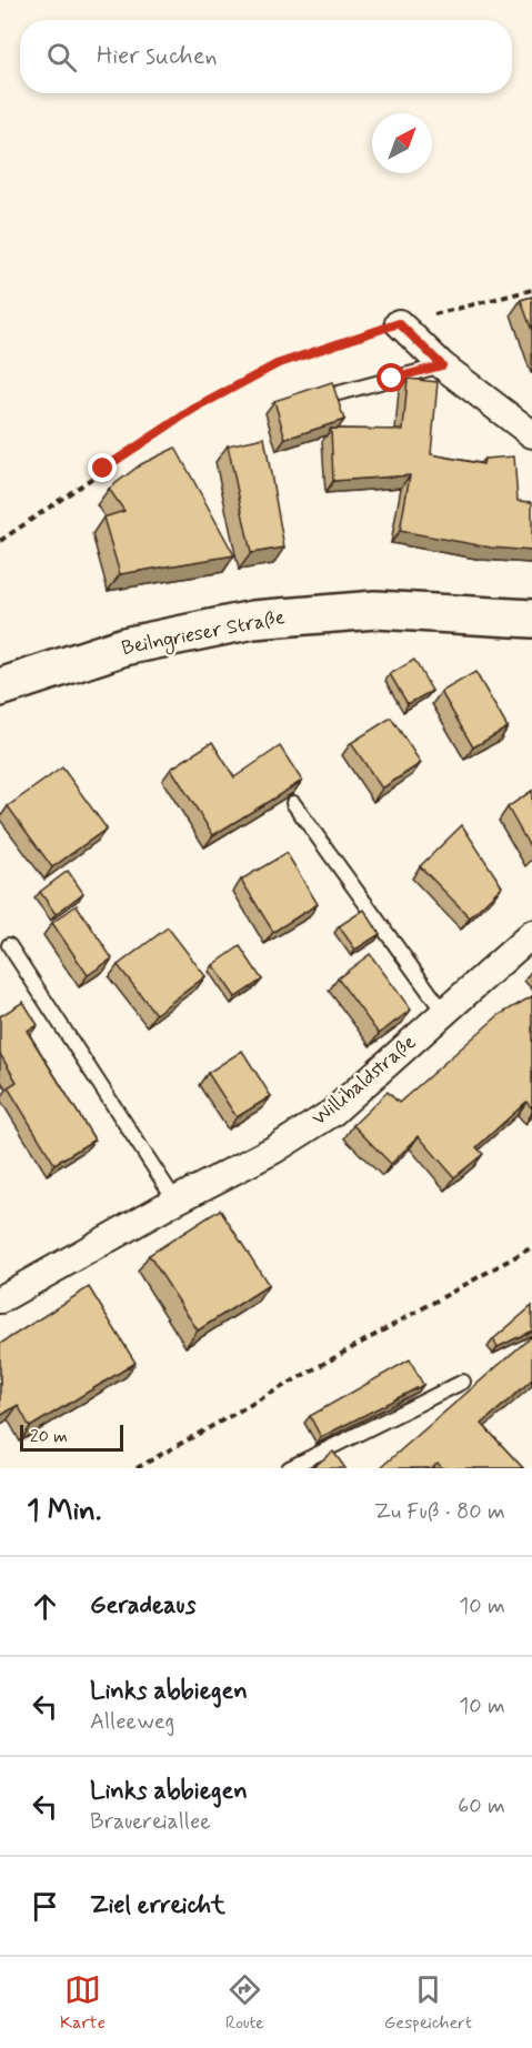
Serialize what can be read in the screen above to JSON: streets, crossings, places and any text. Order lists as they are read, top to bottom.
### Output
{
  "streets": {
    "main road": ["Beilngrieser Straße"],
    "street": ["Willibaldstraße"]
  },
  "scale_bar": "20 m",
  "north": "top right",
  "page": {
    "search": "Hier suchen",
    "scale": "20 m",
    "heading": ["1 Min.", "Zu Fuß · 80 m"],
    "list": [
      ["Geradeaus", "10 m"],
      ["Links abbiegen", "Alleeweg", "10 m"],
      ["Links abbiegen", "Brauereiallee", "60 m"],
      "Ziel erreicht"
    ],
    "nav": ["Karte", "Route", "Gespeichert"]
  }
}
